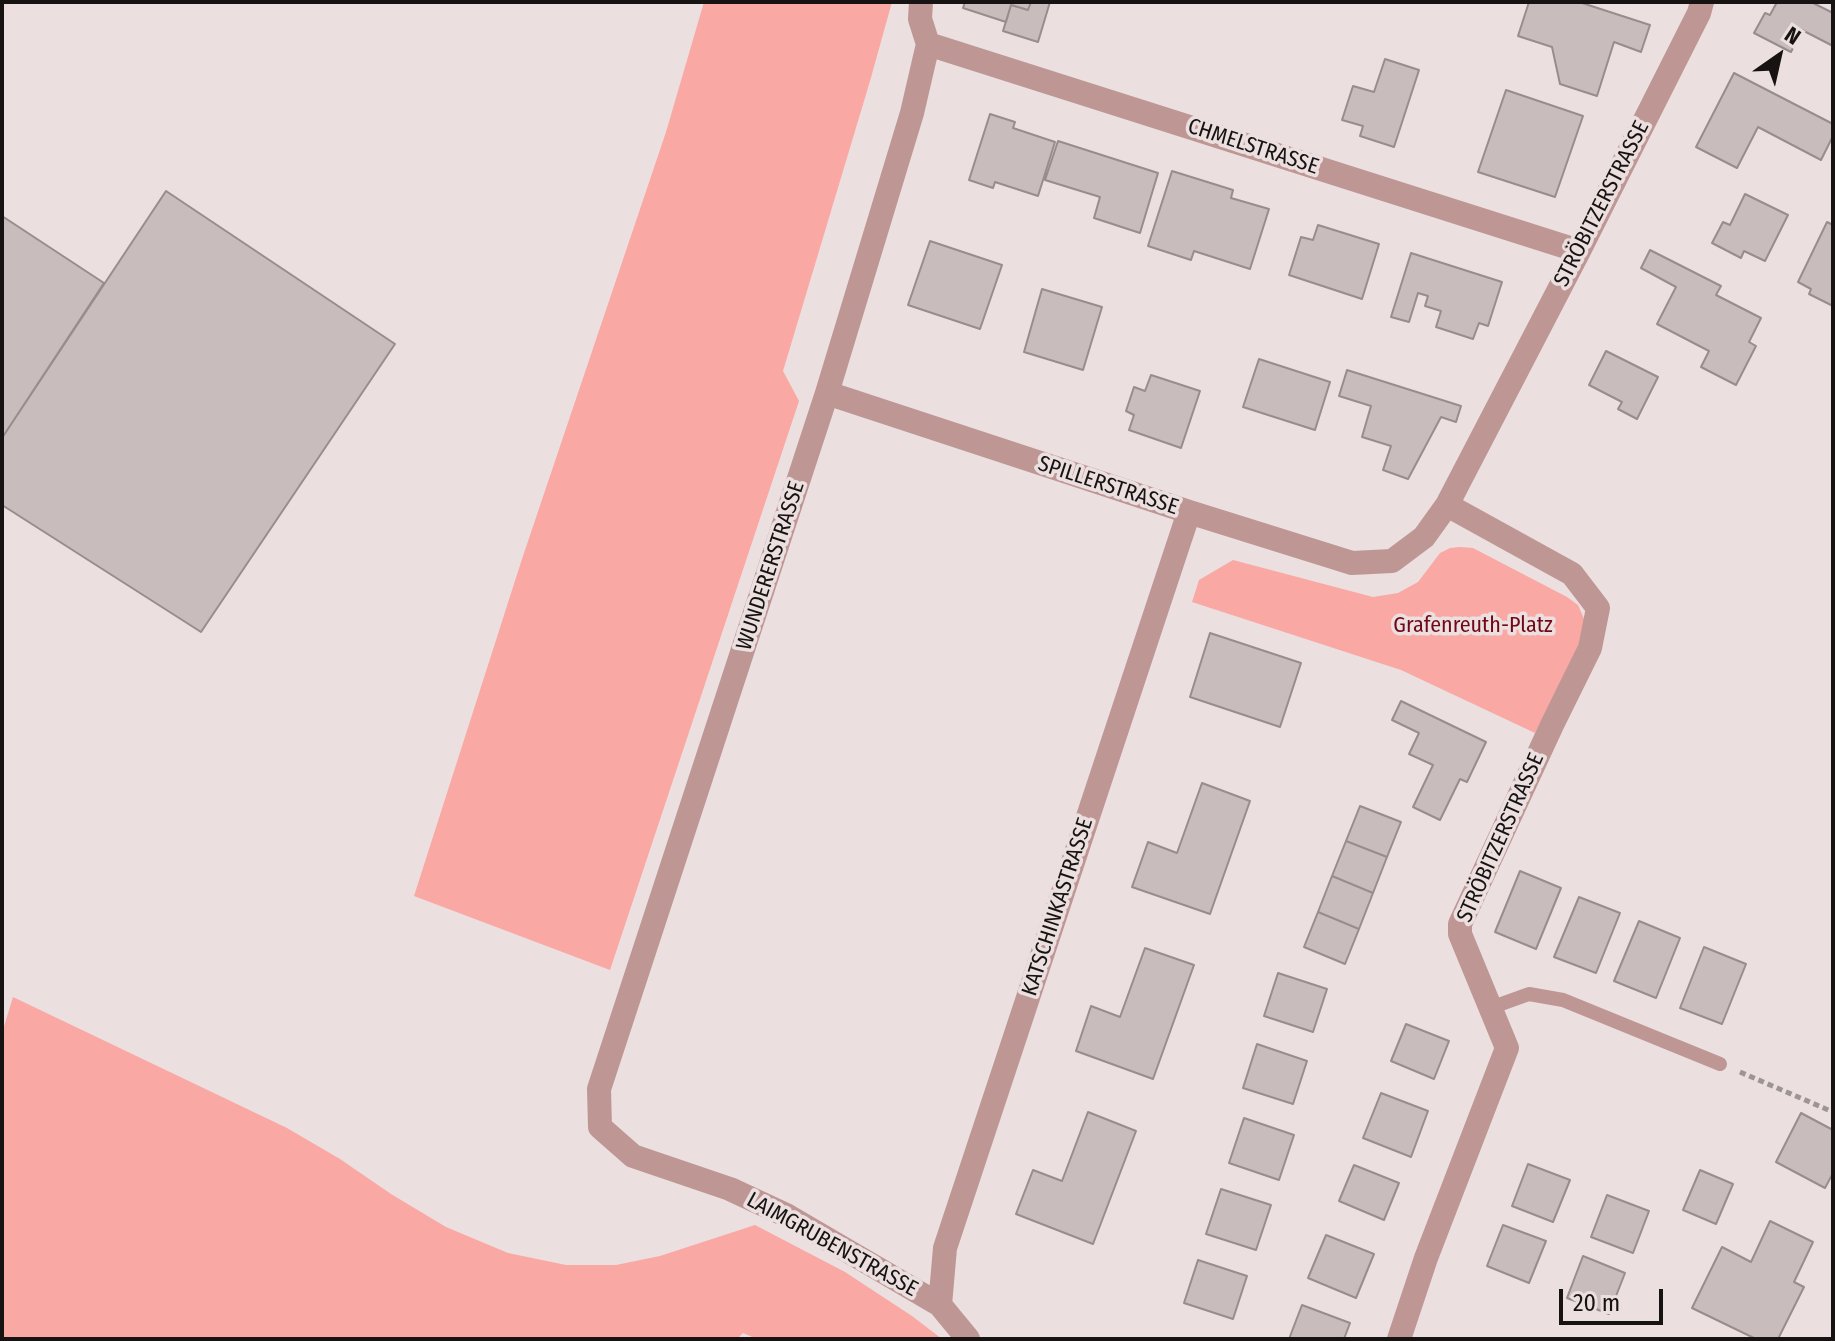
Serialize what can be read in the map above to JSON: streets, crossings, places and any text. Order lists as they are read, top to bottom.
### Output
{
  "streets": {
    "street": [
      "CHMELSTRASSE",
      "STRÖBITZERSTRASSE",
      "SPILLERSTRASSE",
      "WUNDERERSTRASSE",
      "KATSCHINKASTRASSE",
      "LAIMGRUBENSTRASSE"
    ]
  },
  "crossings": [
    ["CHMELSTRASSE", "STRÖBITZERSTRASSE"],
    ["CHMELSTRASSE", "WUNDERERSTRASSE"],
    ["STRÖBITZERSTRASSE", "SPILLERSTRASSE"],
    ["SPILLERSTRASSE", "WUNDERERSTRASSE"],
    ["SPILLERSTRASSE", "KATSCHINKASTRASSE"],
    ["WUNDERERSTRASSE", "LAIMGRUBENSTRASSE"],
    ["KATSCHINKASTRASSE", "LAIMGRUBENSTRASSE"]
  ],
  "parks": ["Grafenreuth-Platz"],
  "scale_bar": "20 m",
  "north": "top right"
}
